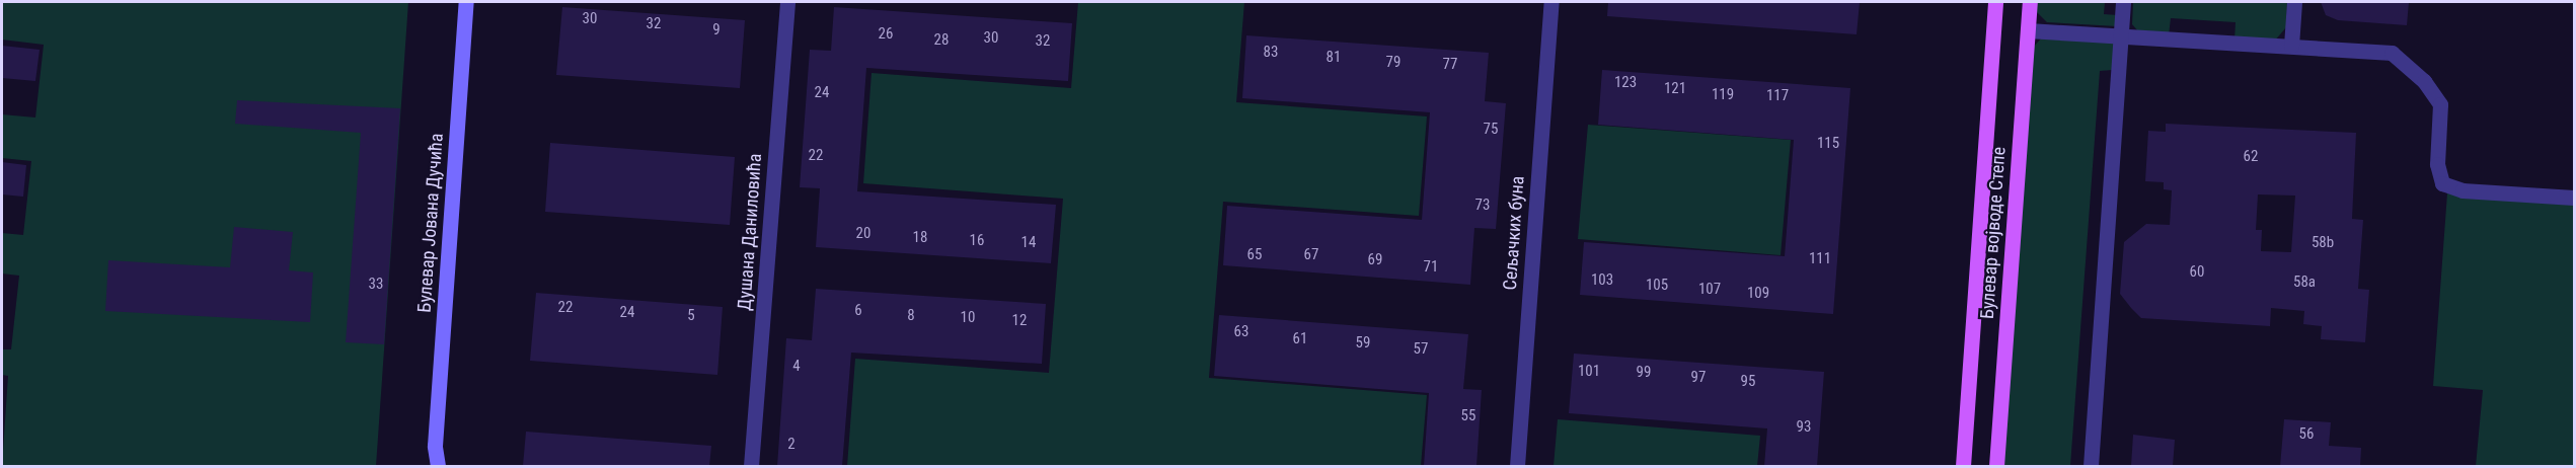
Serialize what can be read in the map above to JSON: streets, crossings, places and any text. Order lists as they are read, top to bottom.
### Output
{
  "streets": {
    "main road": ["Булевар војводе Степе"],
    "street": ["Булевар Јована Дучића", "Душана Даниловића", "Сељачких буна"]
  },
  "house_numbers": [
    "30",
    "32",
    "9",
    "26",
    "30",
    "28",
    "32",
    "83",
    "81",
    "79",
    "77",
    "123",
    "121",
    "24",
    "119",
    "117",
    "75",
    "115",
    "22",
    "62",
    "73",
    "20",
    "18",
    "16",
    "14",
    "58b",
    "65",
    "67",
    "111",
    "69",
    "71",
    "60",
    "103",
    "58a",
    "33",
    "105",
    "107",
    "109",
    "22",
    "6",
    "24",
    "5",
    "8",
    "10",
    "12",
    "63",
    "61",
    "59",
    "57",
    "4",
    "101",
    "99",
    "97",
    "95",
    "55",
    "93",
    "56",
    "2"
  ]
}
